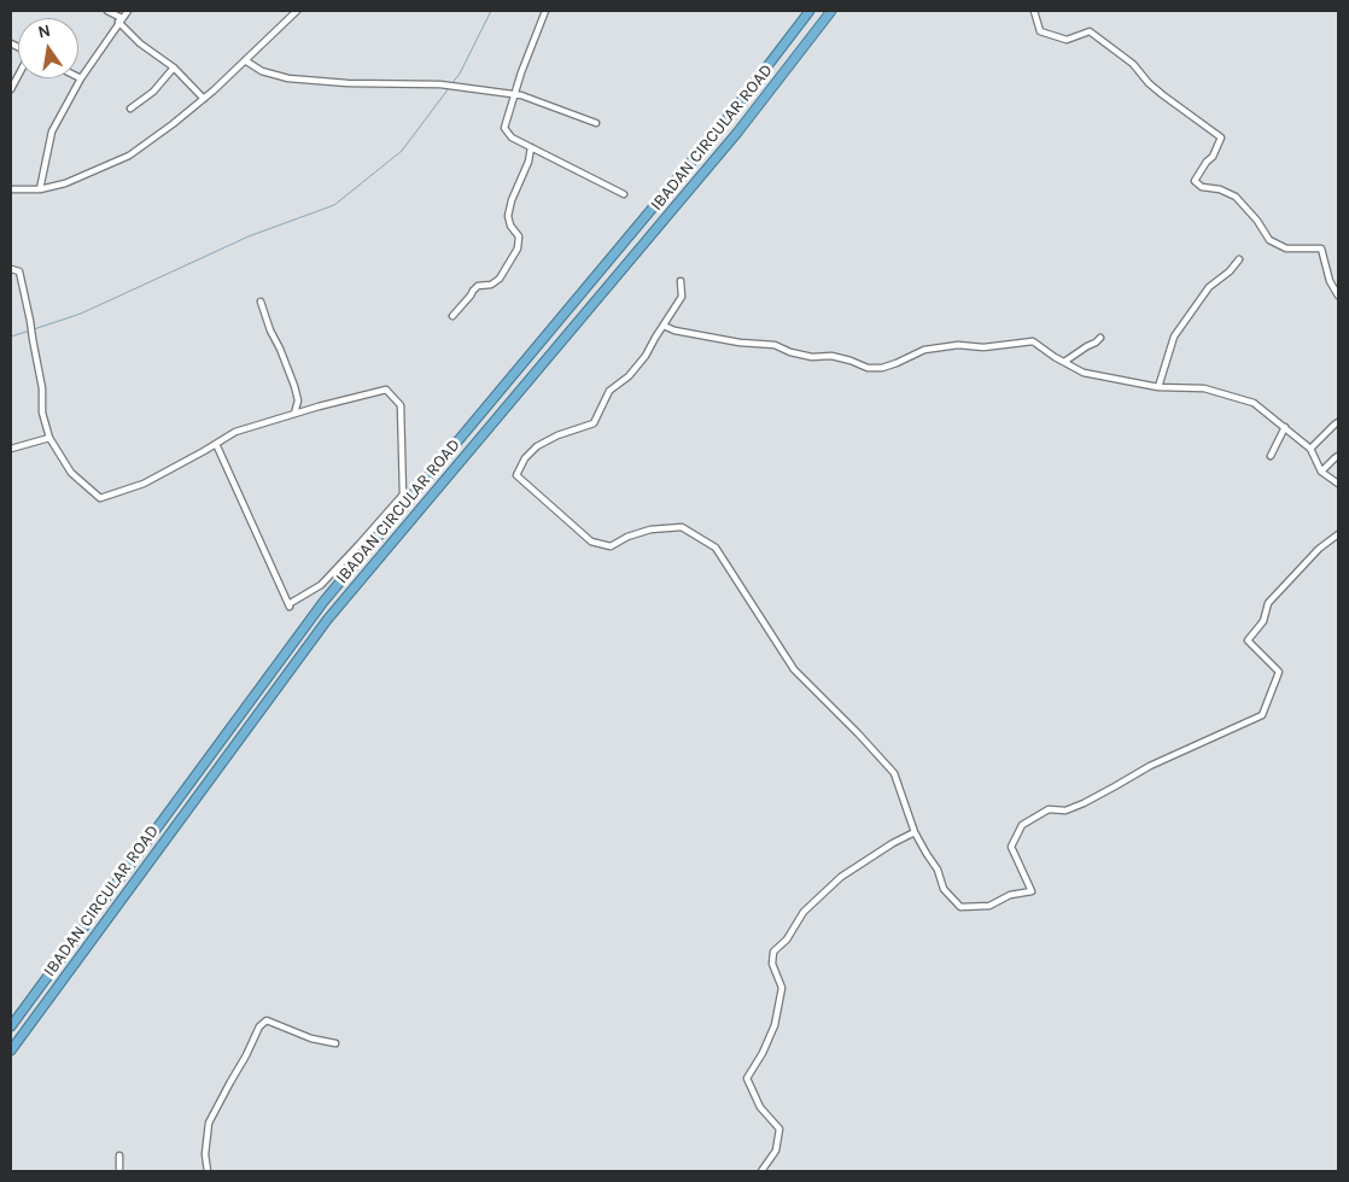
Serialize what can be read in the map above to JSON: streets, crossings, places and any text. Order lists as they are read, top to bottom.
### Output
{
  "streets": {
    "highway": ["IBADAN CIRCULAR ROAD"]
  },
  "north": "top"
}
